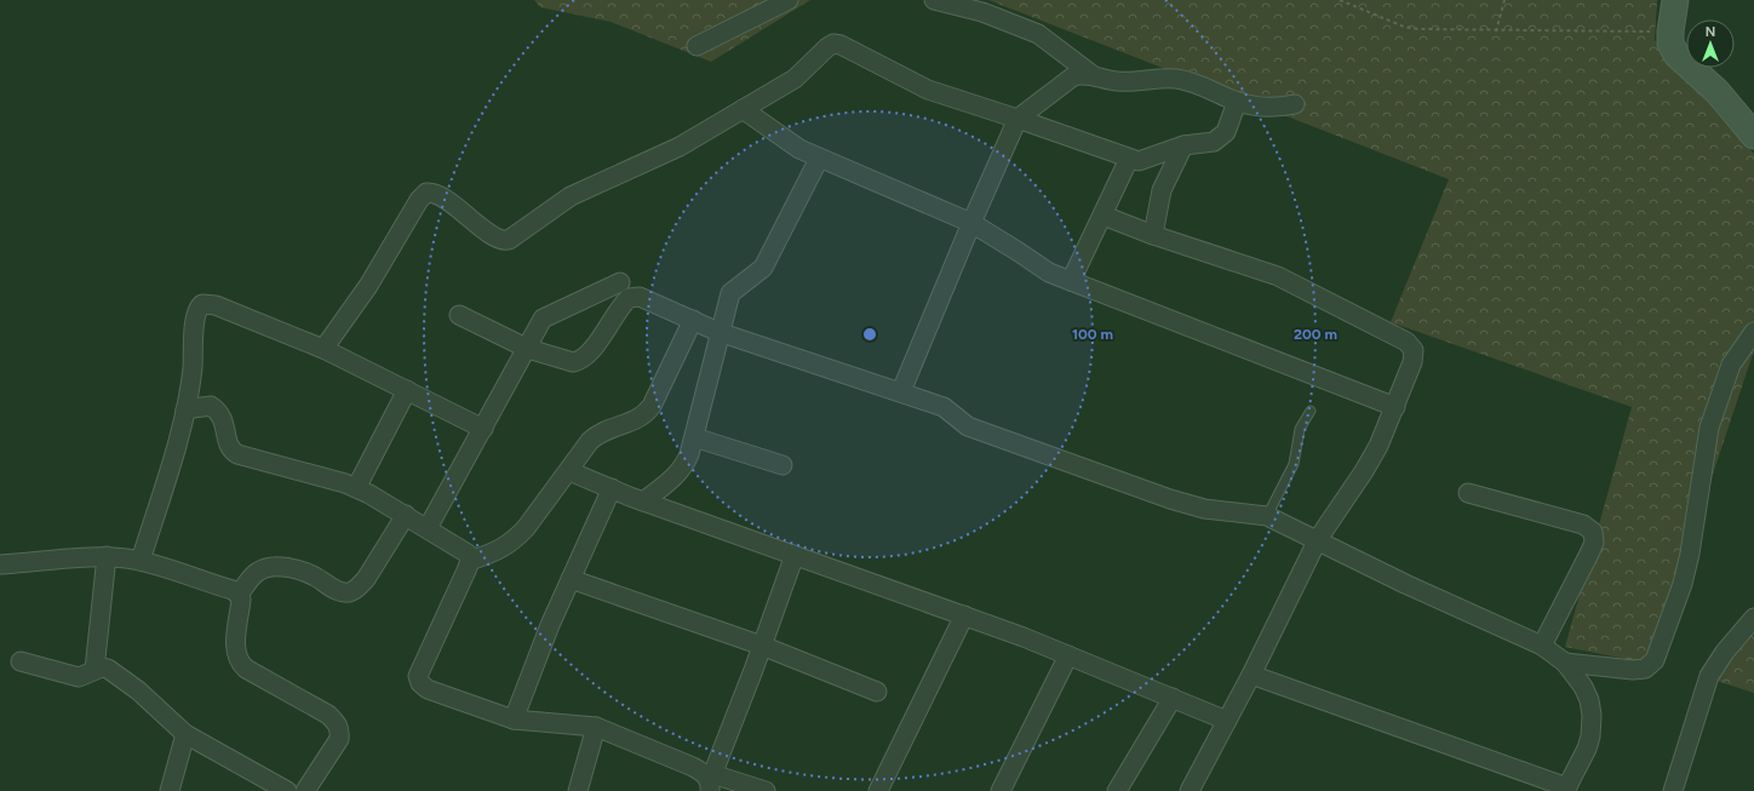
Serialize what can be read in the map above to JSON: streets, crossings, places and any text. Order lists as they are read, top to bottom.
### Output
{
  "north": "top",
  "rings": ["100 m", "200 m"]
}
